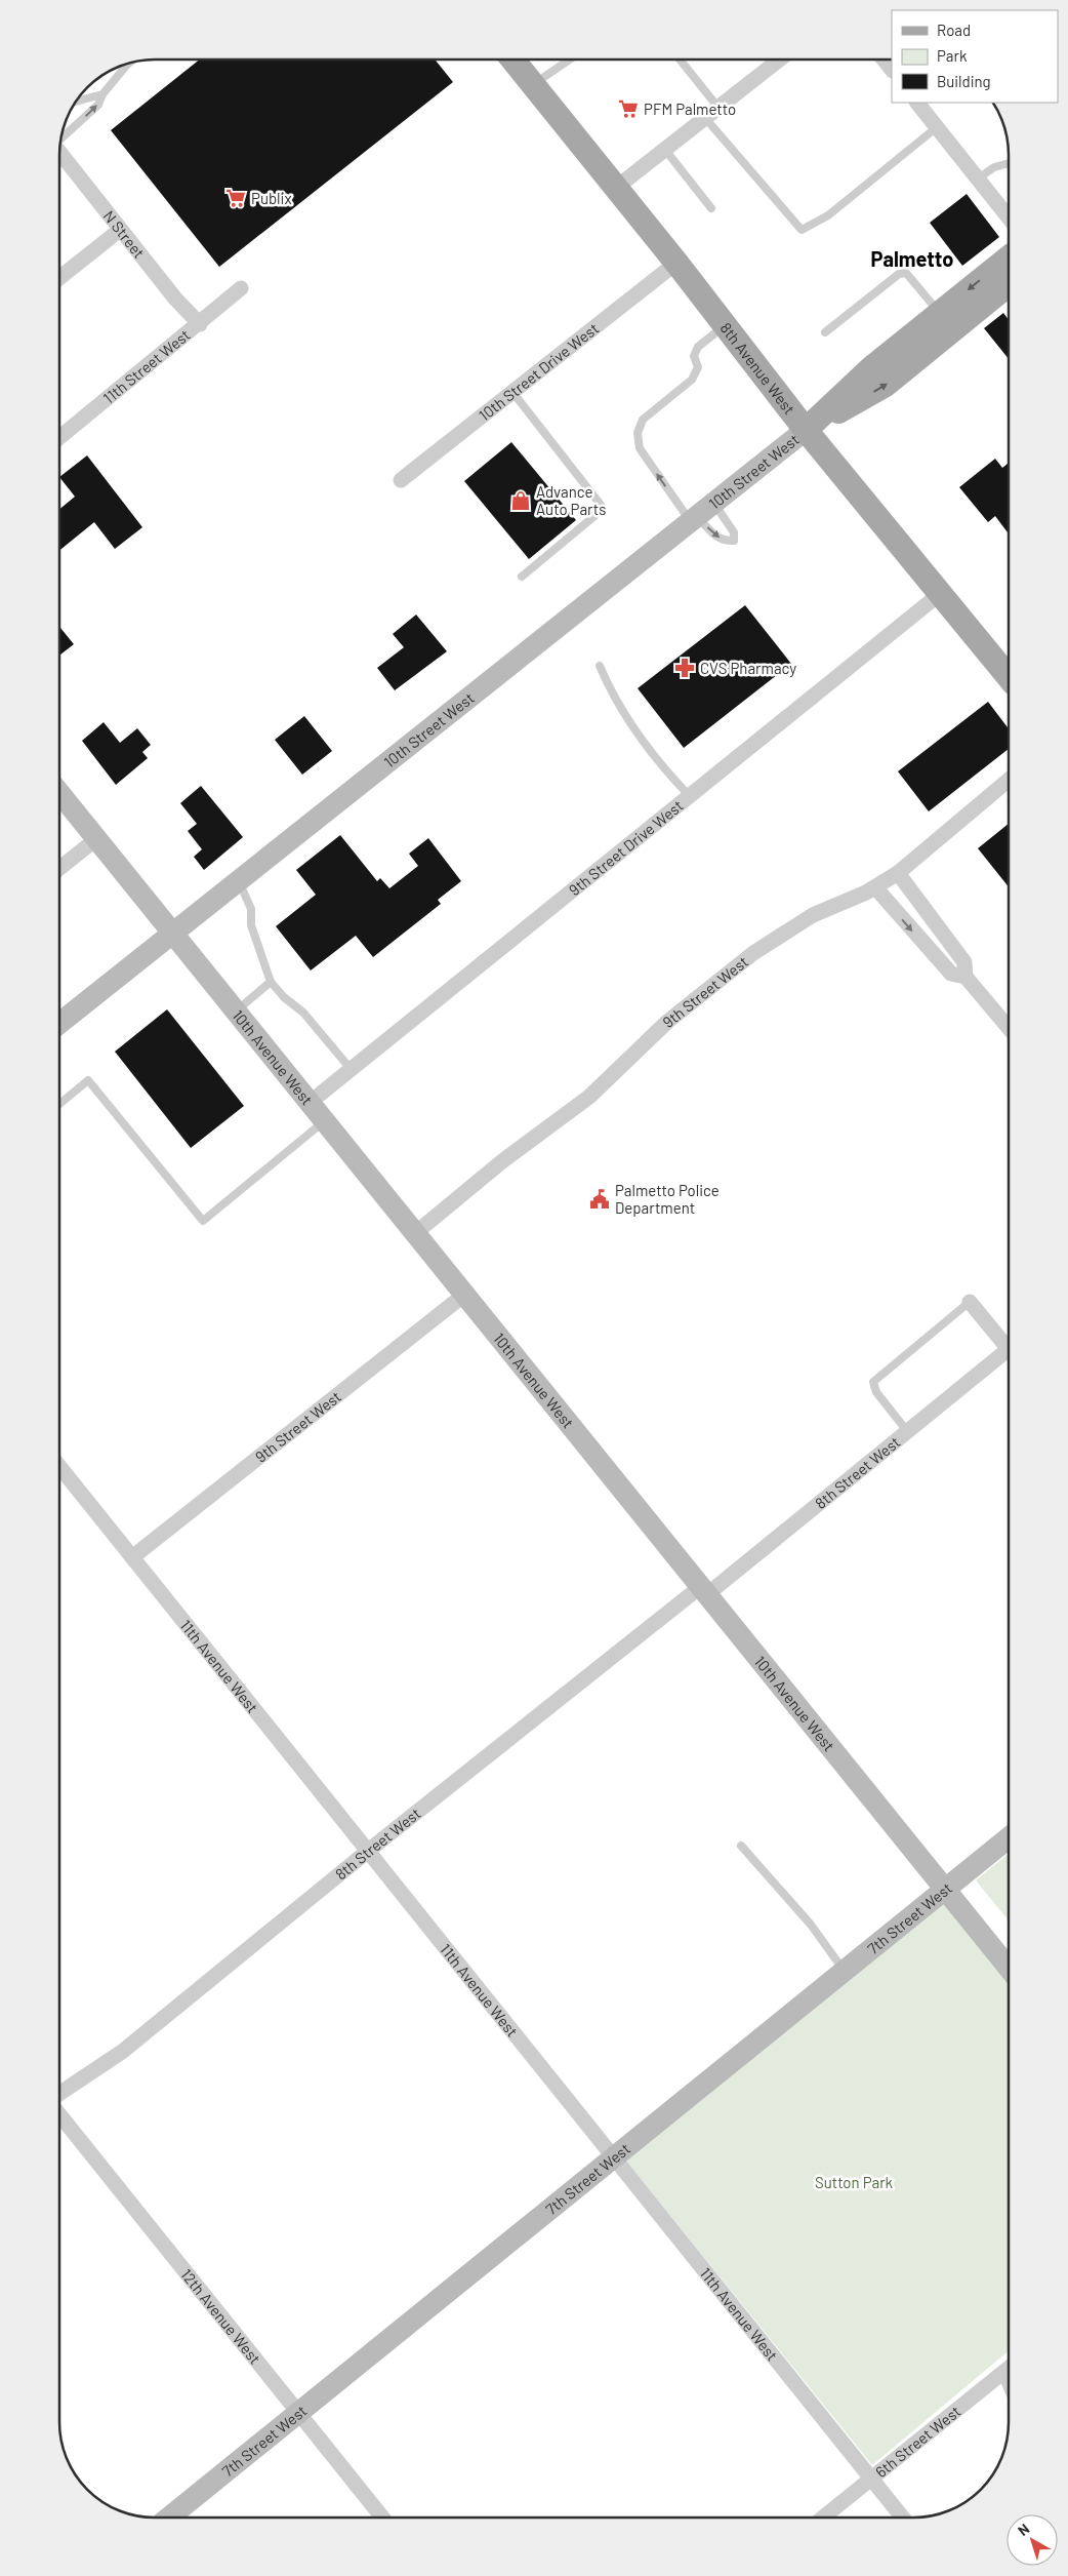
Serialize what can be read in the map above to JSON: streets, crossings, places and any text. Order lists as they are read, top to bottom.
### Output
{
  "streets": {
    "main road": ["8th Avenue West", "10th Street West"],
    "street": [
      "N Street",
      "11th Street West",
      "10th Street Drive West",
      "9th Street Drive West",
      "9th Street West",
      "10th Avenue West",
      "8th Street West",
      "11th Avenue West",
      "7th Street West",
      "12th Avenue West",
      "6th Street West"
    ]
  },
  "crossings": [
    ["N Street", "11th Street West"],
    ["8th Avenue West", "10th Street Drive West"],
    ["8th Avenue West", "10th Street West"],
    ["8th Avenue West", "9th Street Drive West"],
    ["10th Street West", "10th Avenue West"],
    ["9th Street Drive West", "10th Avenue West"],
    ["9th Street West", "10th Avenue West"],
    ["9th Street West", "11th Avenue West"],
    ["10th Avenue West", "8th Street West"],
    ["10th Avenue West", "7th Street West"],
    ["8th Street West", "11th Avenue West"],
    ["11th Avenue West", "7th Street West"],
    ["11th Avenue West", "6th Street West"],
    ["7th Street West", "12th Avenue West"]
  ],
  "districts": ["Palmetto"],
  "parks": ["Sutton Park"],
  "places": {
    "supermarket": ["PFM Palmetto", "Publix"],
    "shop": ["Advance Auto Parts"],
    "pharmacy": ["CVS Pharmacy"],
    "public building": ["Palmetto Police Department"]
  },
  "legend": ["Road", "Park", "Building"],
  "north": "top left"
}
